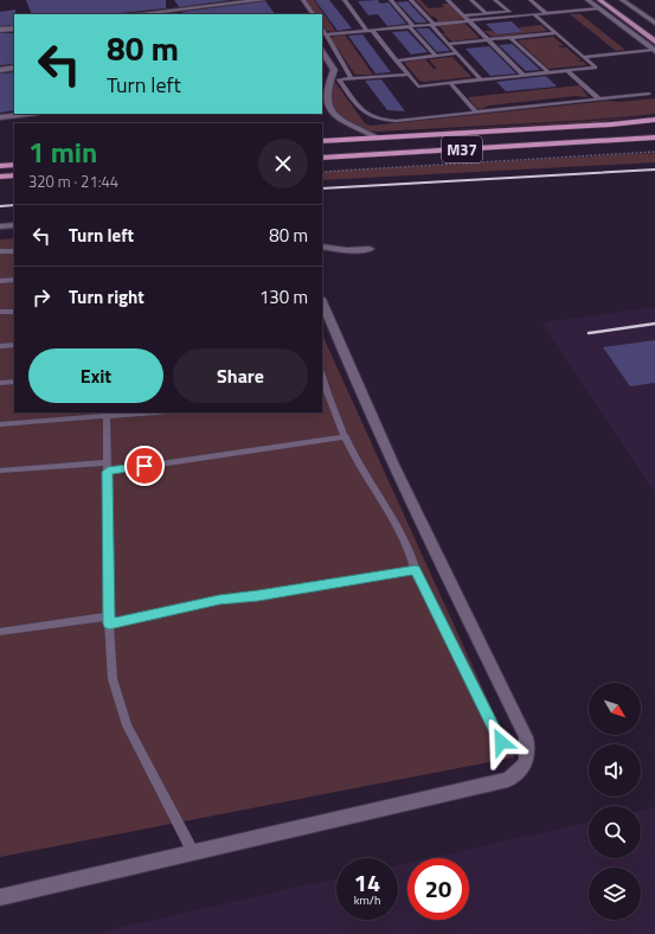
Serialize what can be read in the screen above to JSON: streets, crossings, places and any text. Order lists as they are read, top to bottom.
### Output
{
  "streets": {
    "highway": ["M37"]
  },
  "north": "bottom right",
  "page": {
    "turn": ["80 m", "Turn left"],
    "heading": ["1 min", "320 m · 21:44"],
    "list": [
      {
        "name": "Turn left",
        "value": "80 m"
      },
      {
        "name": "Turn right",
        "value": "130 m"
      }
    ],
    "buttons": ["Exit", "Share"],
    "speed": "14 km/h",
    "limit": "20"
  }
}
